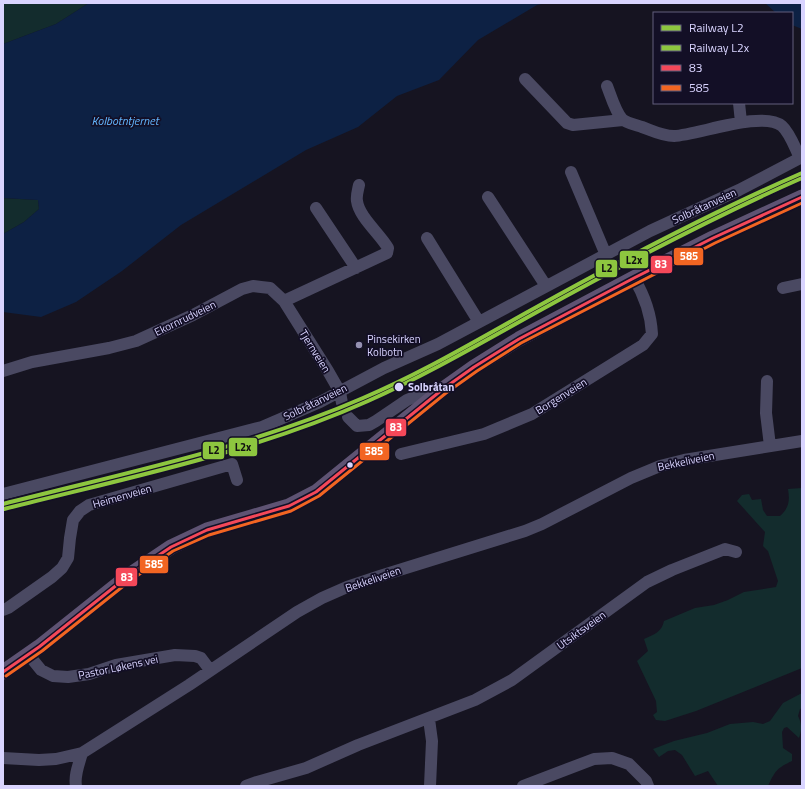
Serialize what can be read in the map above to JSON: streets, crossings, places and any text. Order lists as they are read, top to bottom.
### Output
{
  "streets": {
    "street": [
      "Solbråtanveien",
      "Ekornrudveien",
      "Tjernveien",
      "Borgenveien",
      "Bekkeliveien",
      "Heimenveien",
      "Utsiktsveien",
      "Pastor Løkens vei"
    ]
  },
  "crossings": [
    ["Solbråtanveien", "Tjernveien"],
    ["Ekornrudveien", "Tjernveien"],
    ["Bekkeliveien", "Pastor Løkens vei"]
  ],
  "water": ["Kolbotntjernet"],
  "places": ["Pinsekirken Kolbotn", "Solbråtan"],
  "lines": [
    "rail line L2",
    "rail line L2x",
    "transit line 83",
    "transit line 585"
  ],
  "legend": [
    "Railway L2",
    "Railway L2x",
    "83",
    "585"
  ]
}
